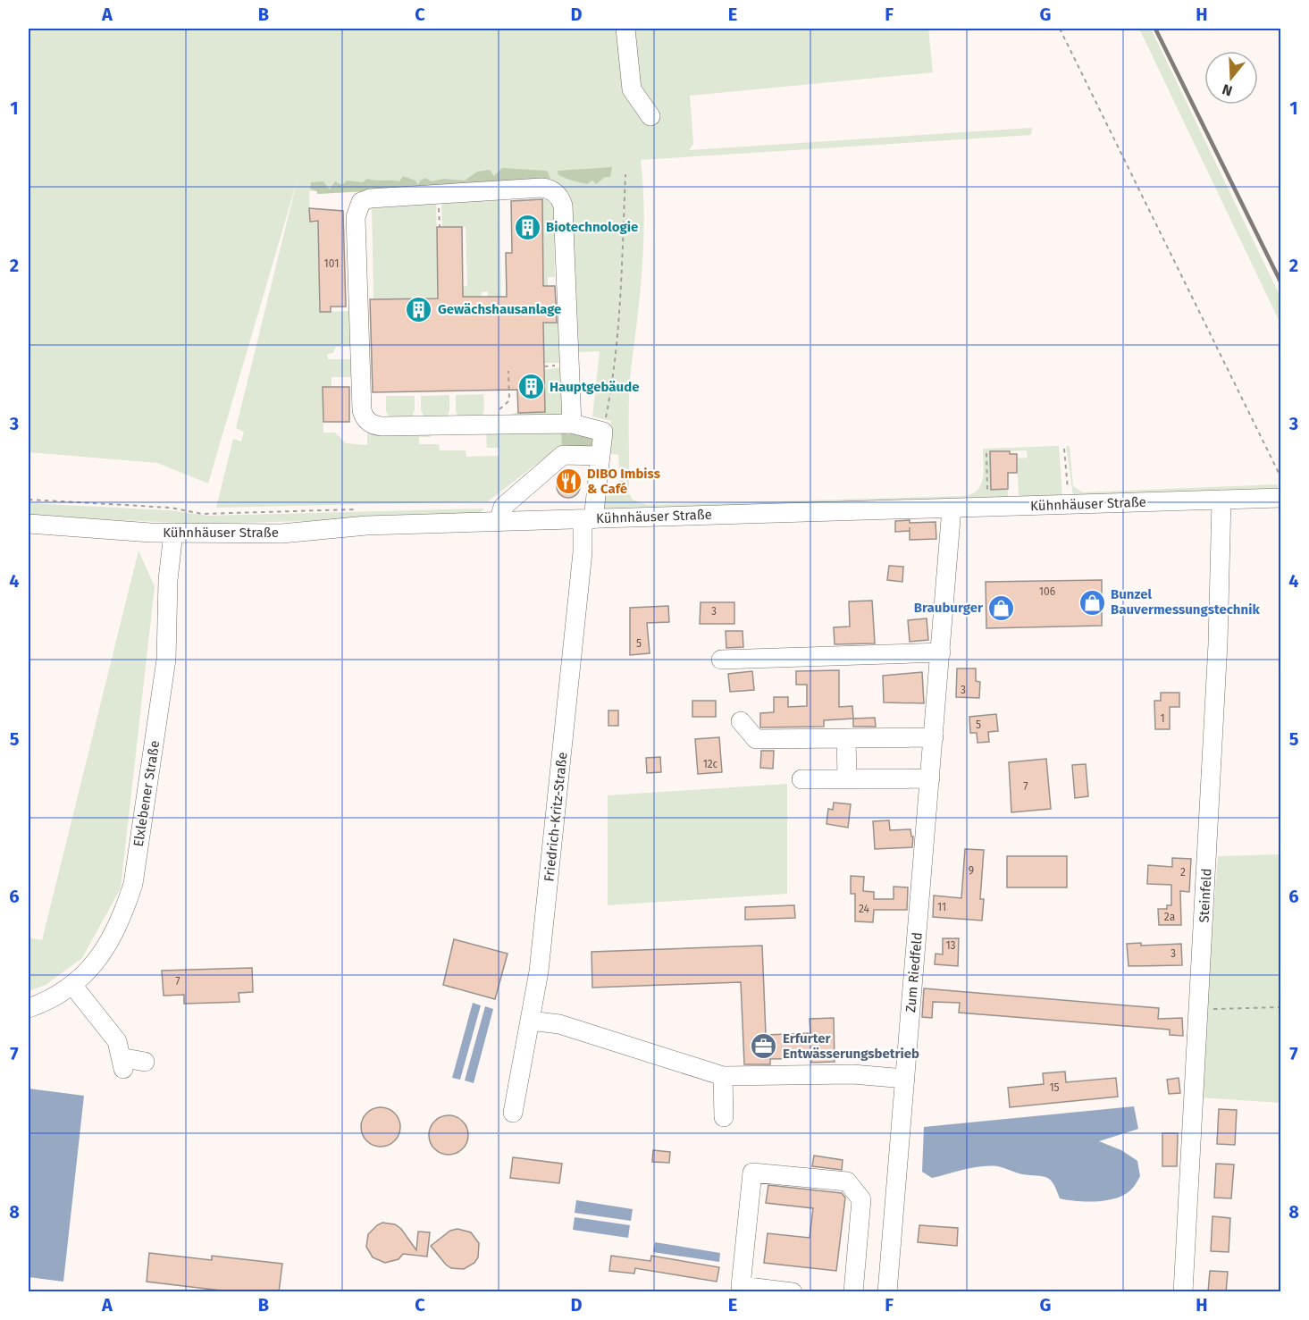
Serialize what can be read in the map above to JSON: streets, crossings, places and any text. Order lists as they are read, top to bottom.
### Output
{
  "streets": {
    "street": [
      "Kühnhäuser Straße",
      "Elxlebener Straße",
      "Friedrich-Kritz-Straße",
      "Steinfeld",
      "Zum Riedfeld"
    ]
  },
  "crossings": [
    ["Kühnhäuser Straße", "Elxlebener Straße"],
    ["Kühnhäuser Straße", "Friedrich-Kritz-Straße"],
    ["Kühnhäuser Straße", "Steinfeld"],
    ["Kühnhäuser Straße", "Zum Riedfeld"]
  ],
  "places": {
    "building": ["Biotechnologie", "Gewächshausanlage", "Hauptgebäude"],
    "restaurant": ["DIBO Imbiss & Café"],
    "shop": ["Bunzel Bauvermessungstechnik", "Brauburger"],
    "office": ["Erfurter Entwässerungsbetrieb"]
  },
  "house_numbers": [
    "101",
    "106",
    "3",
    "5",
    "3",
    "1",
    "5",
    "12c",
    "7",
    "9",
    "2",
    "11",
    "24",
    "2a",
    "13",
    "3",
    "7",
    "15"
  ],
  "north": "bottom",
  "grid": {
    "columns": [
      "A",
      "B",
      "C",
      "D",
      "E",
      "F",
      "G",
      "H"
    ],
    "rows": [
      "1",
      "2",
      "3",
      "4",
      "5",
      "6",
      "7",
      "8"
    ]
  }
}
